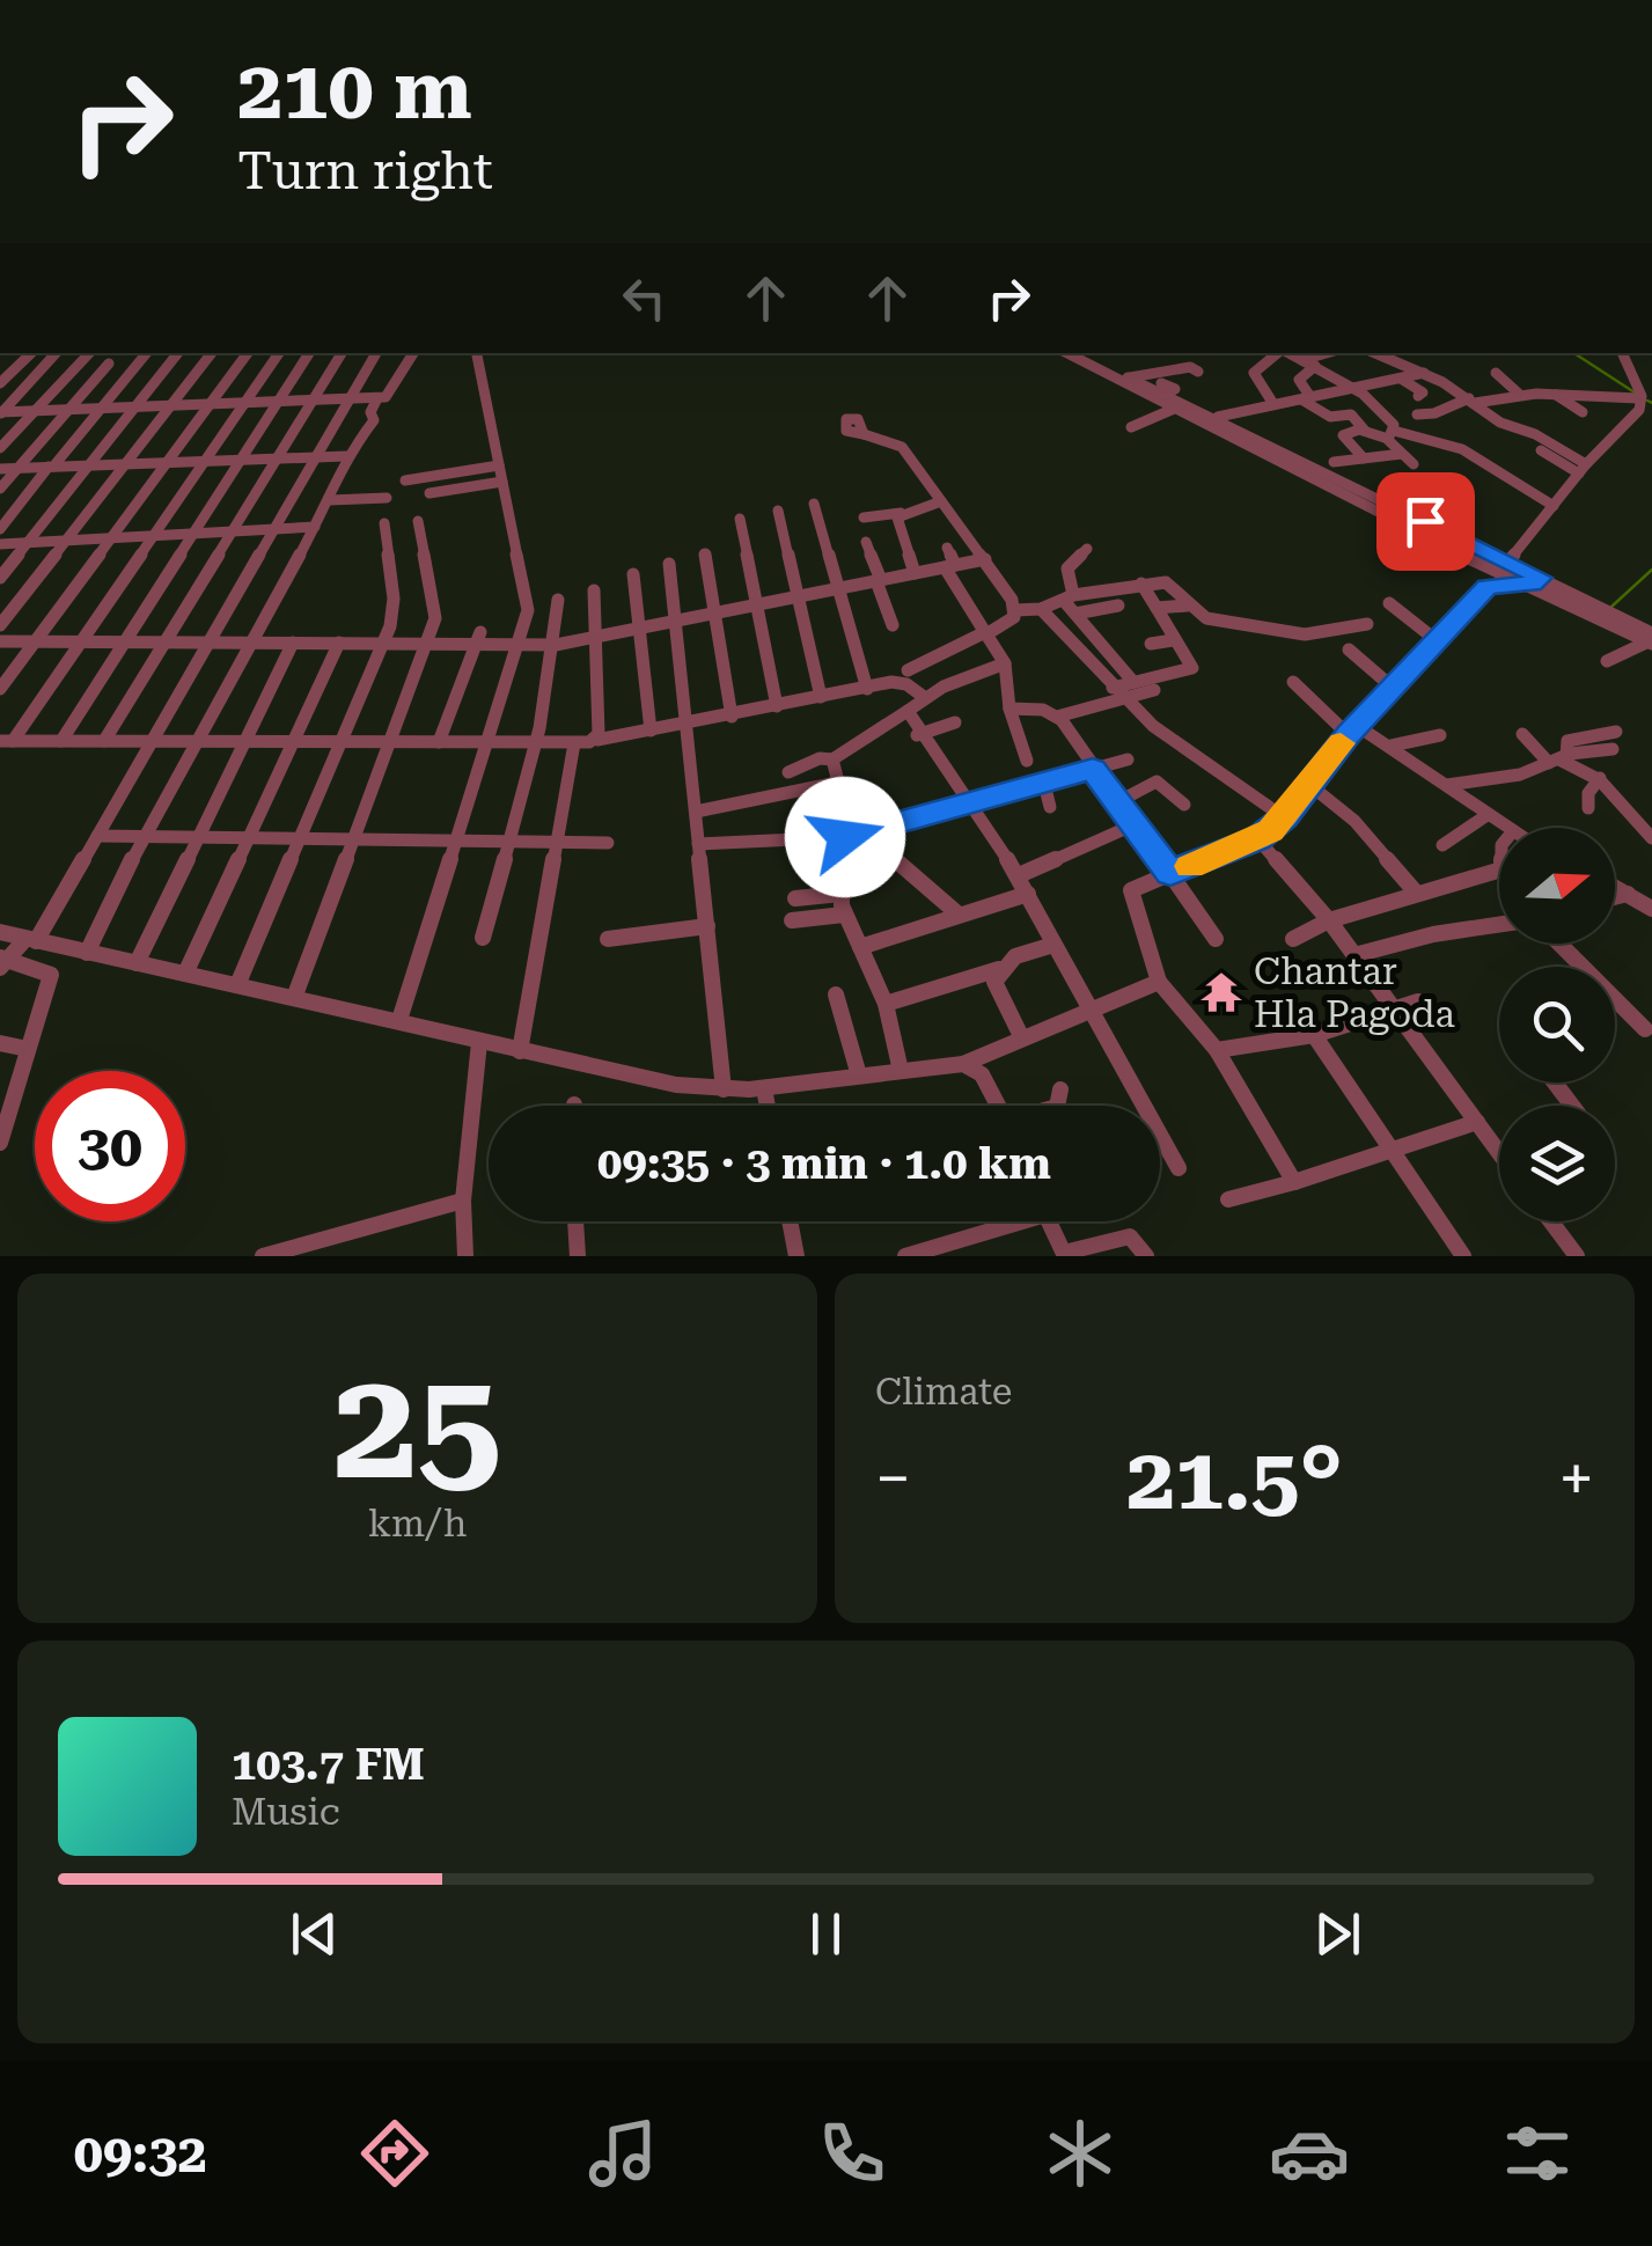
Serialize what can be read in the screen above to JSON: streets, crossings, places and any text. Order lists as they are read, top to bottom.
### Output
{
  "places": {
    "temple": ["Chantar Hla Pagoda"]
  },
  "north": "right",
  "page": {
    "turn": ["210 m", "Turn right"],
    "limit": "30",
    "trip": "09:35 · 3 min · 1.0 km",
    "tile": [
      ["25", "km/h"],
      "Climate"
    ],
    "heat": ["−", "21.5°", "+"],
    "song": ["103.7 FM", "Music"],
    "tabs": "09:32"
  }
}
